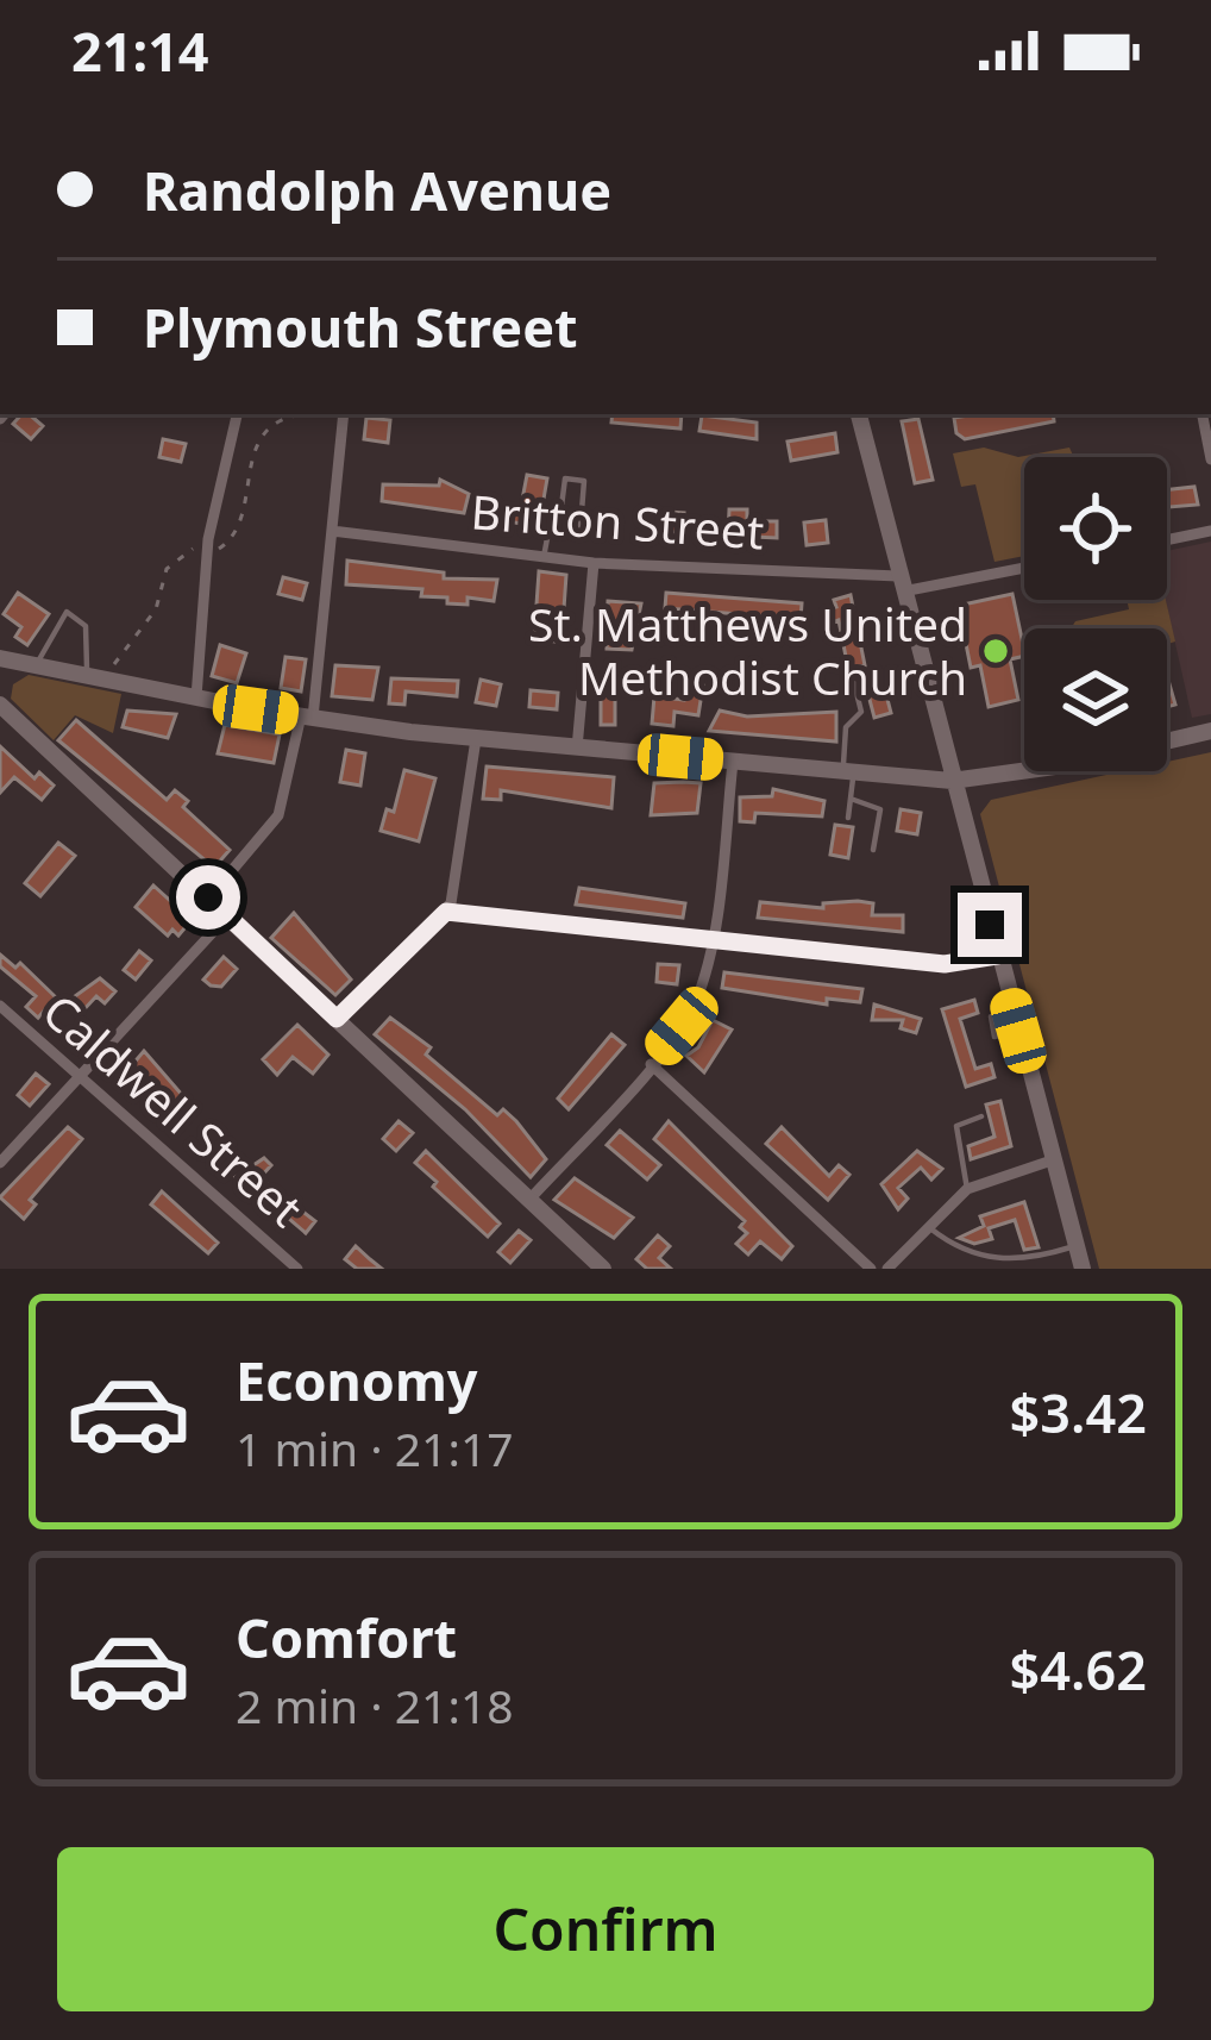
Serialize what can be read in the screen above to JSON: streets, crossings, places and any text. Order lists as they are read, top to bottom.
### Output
{
  "streets": {
    "street": ["Britton Street", "Caldwell Street"]
  },
  "places": ["St. Matthews United Methodist Church"],
  "page": {
    "status": "21:14",
    "banner": ["Randolph Avenue", "Plymouth Street"],
    "list": [
      {
        "name": "Economy",
        "note": "1 min · 21:17",
        "value": "$3.42"
      },
      {
        "name": "Comfort",
        "note": "2 min · 21:18",
        "value": "$4.62"
      }
    ],
    "buttons": "Confirm"
  }
}
